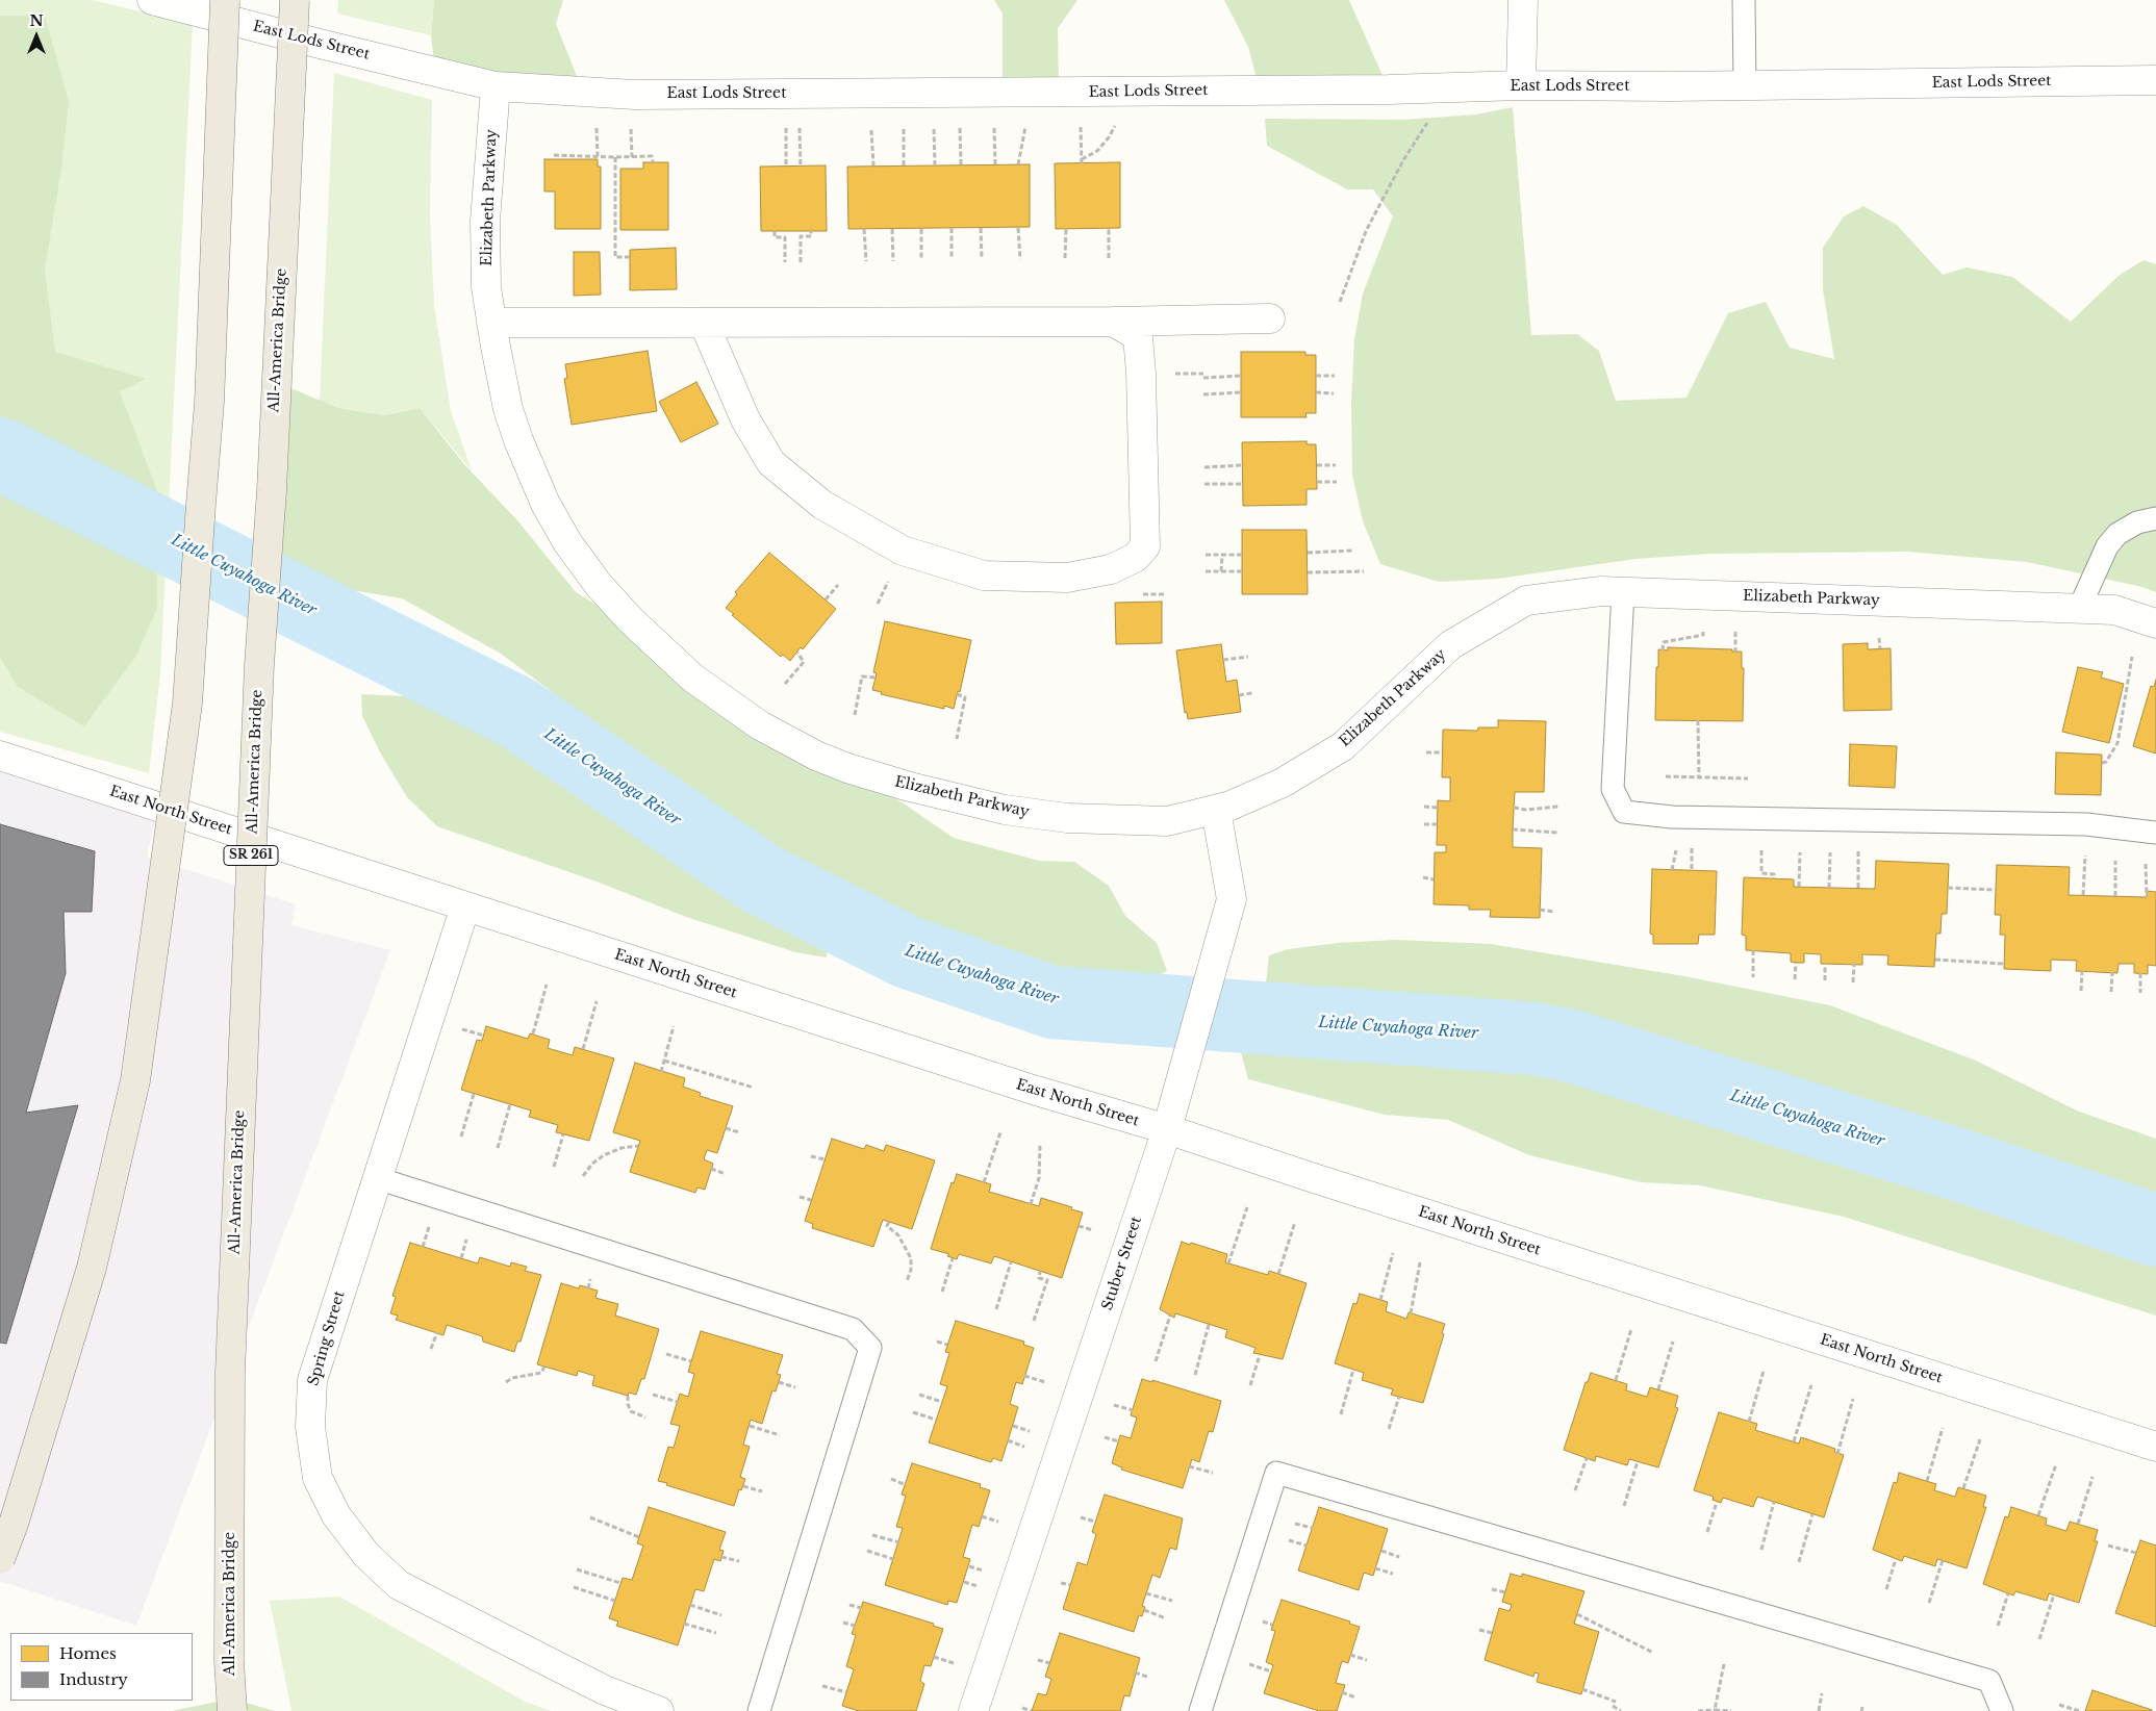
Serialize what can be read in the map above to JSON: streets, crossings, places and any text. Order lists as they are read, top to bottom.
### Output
{
  "streets": {
    "main road": ["All-America Bridge", "SR 261"],
    "street": [
      "East Lods Street",
      "Elizabeth Parkway",
      "East North Street",
      "Stuber Street",
      "Spring Street"
    ]
  },
  "crossings": [
    ["East Lods Street", "Elizabeth Parkway"],
    ["Elizabeth Parkway", "Stuber Street"],
    ["East North Street", "Stuber Street"],
    ["East North Street", "Spring Street"]
  ],
  "water": ["Little Cuyahoga River"],
  "legend": ["Homes", "Industry"],
  "north": "top"
}
